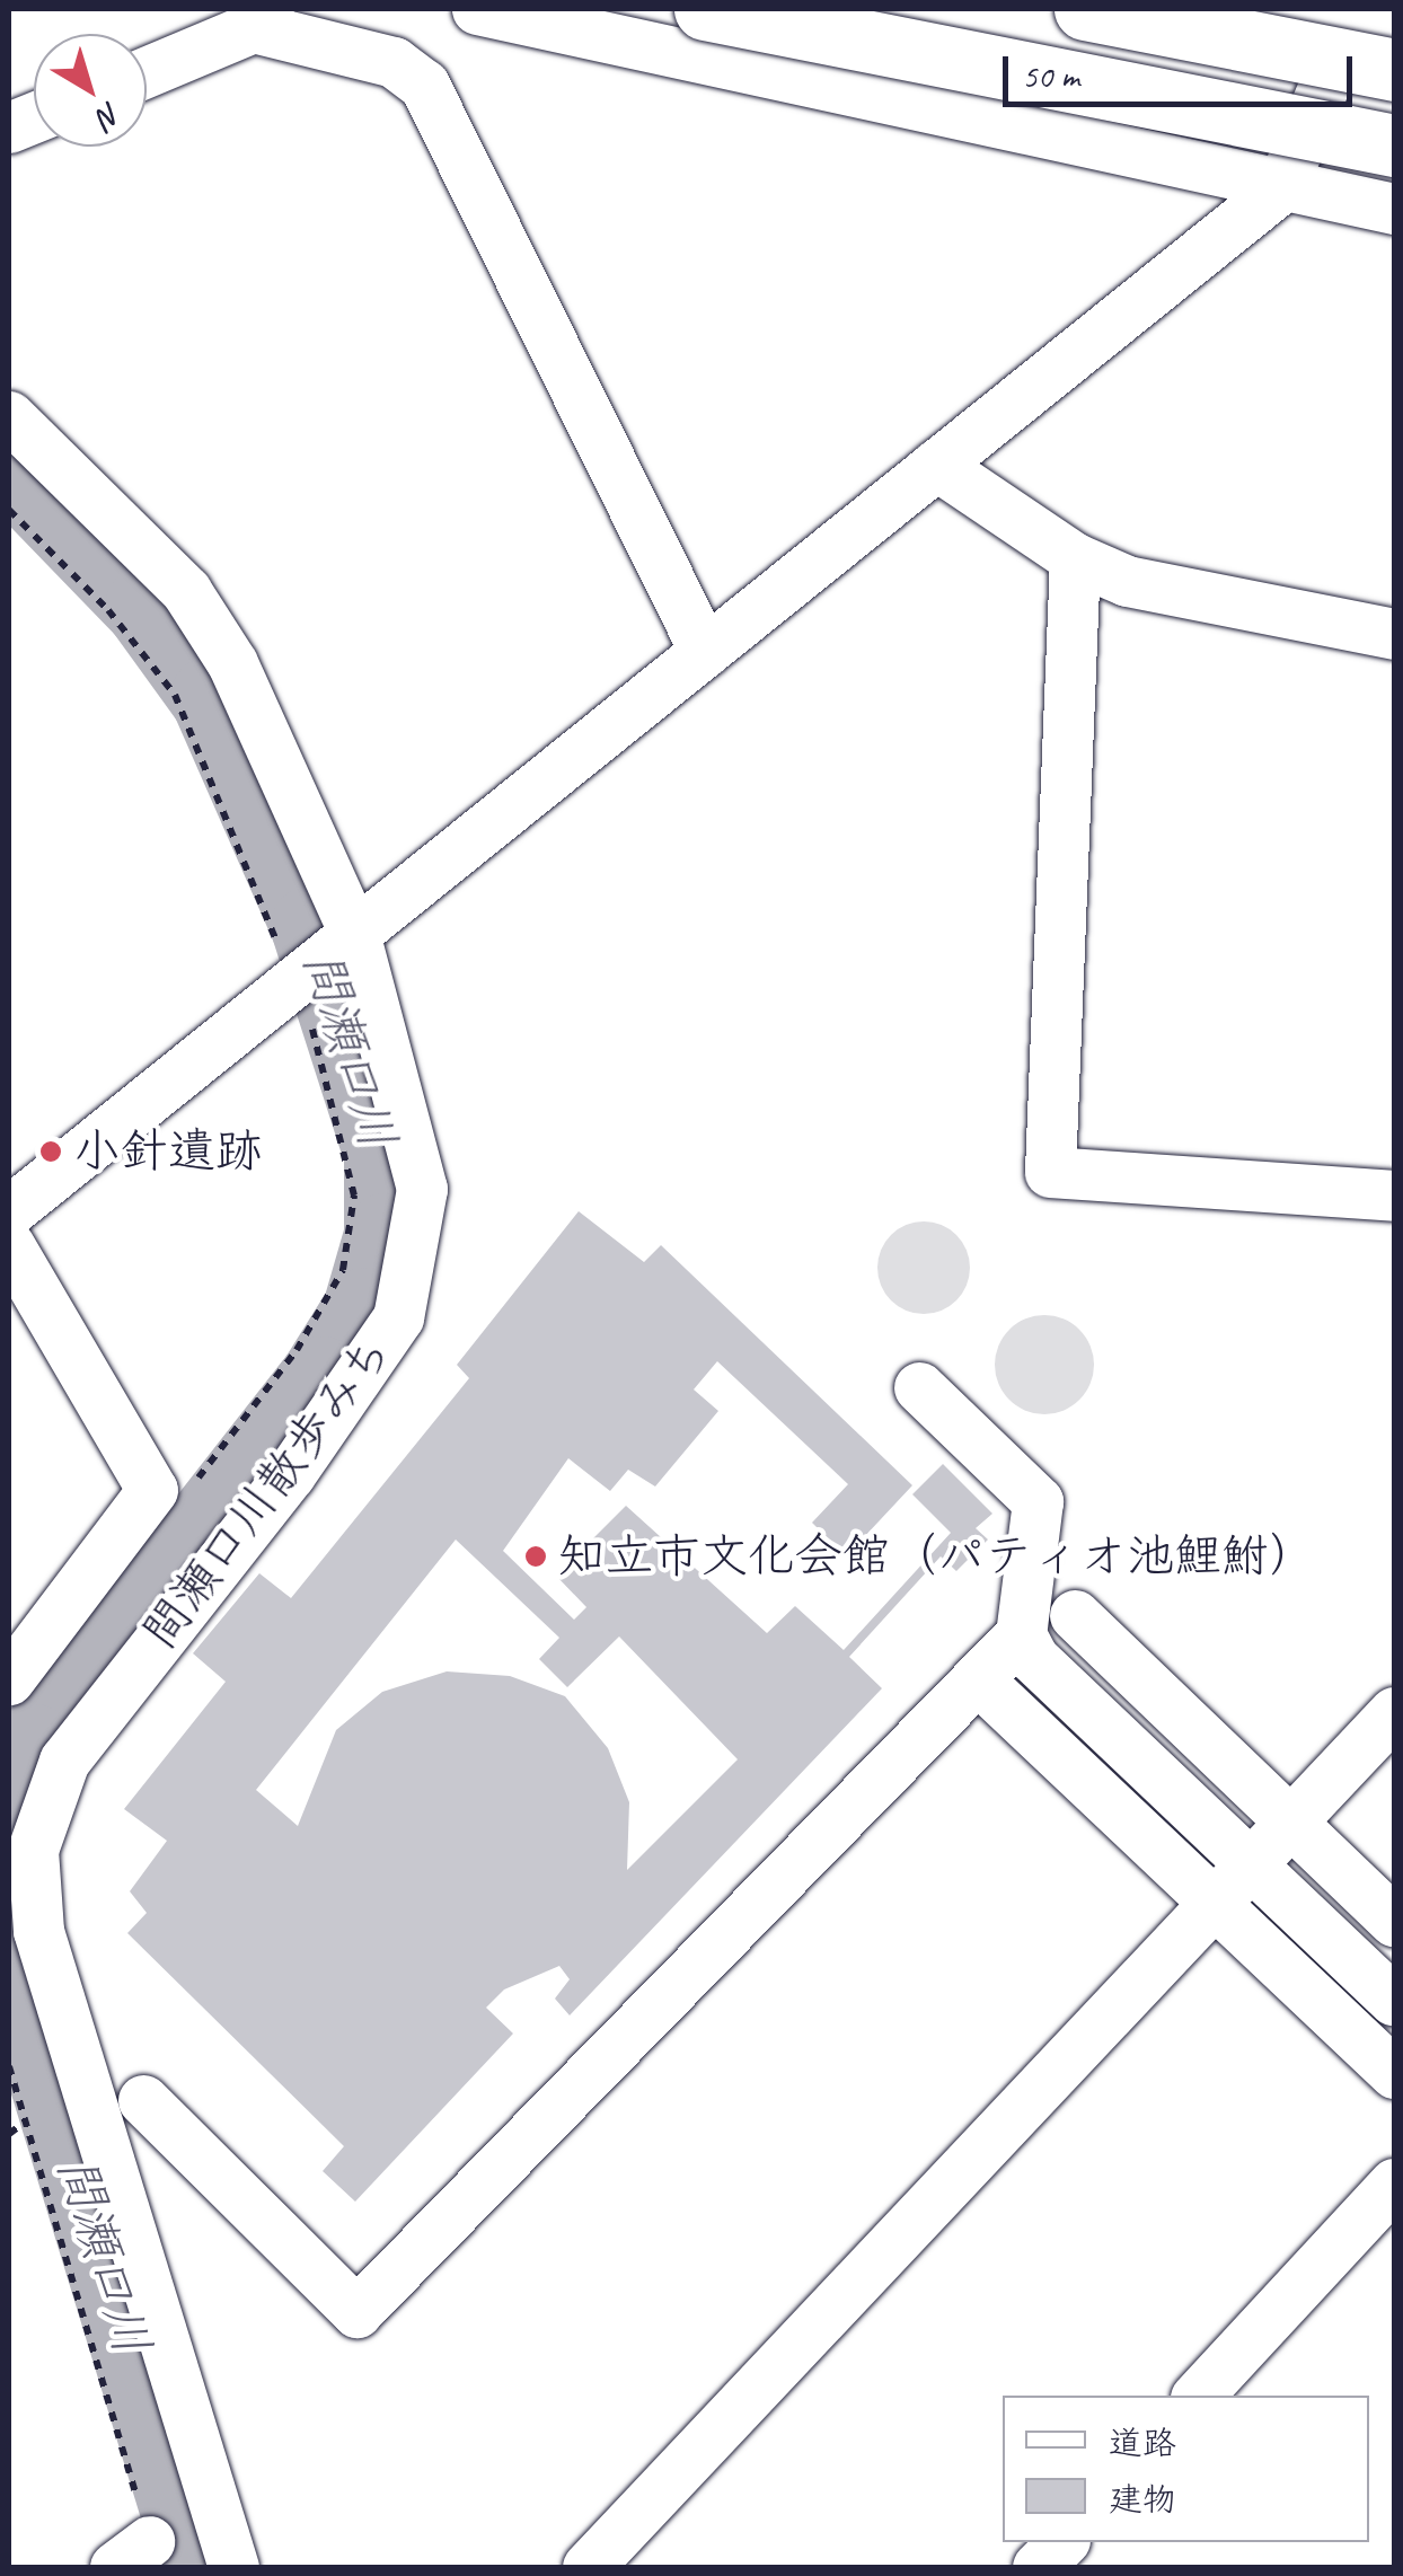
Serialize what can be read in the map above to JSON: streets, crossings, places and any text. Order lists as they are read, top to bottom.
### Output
{
  "streets": {
    "street": ["間瀬口川散歩みち"]
  },
  "water": ["間瀬口川"],
  "places": ["小針遺跡", "知立市文化会館（パティオ池鯉鮒）"],
  "legend": ["道路", "建物"],
  "scale_bar": "50 m",
  "north": "bottom right"
}
